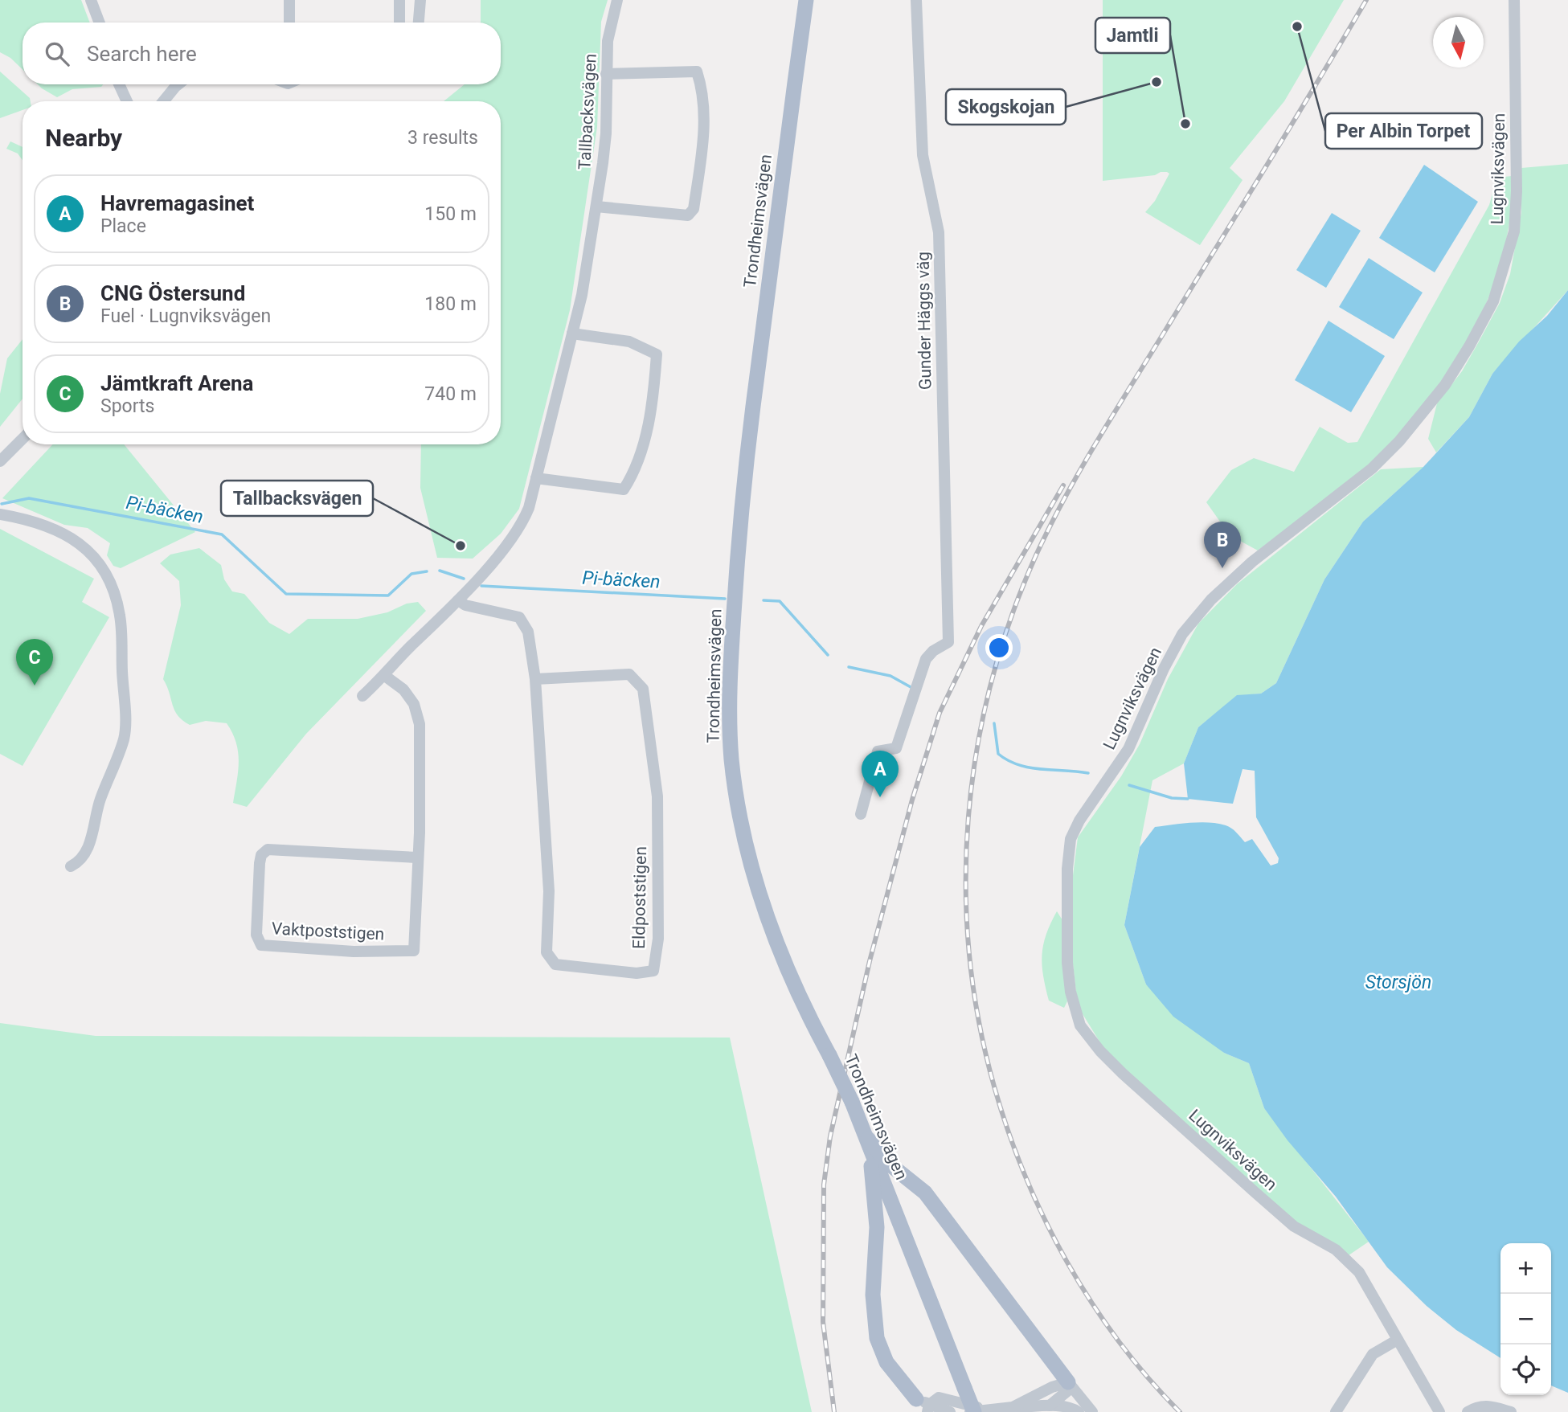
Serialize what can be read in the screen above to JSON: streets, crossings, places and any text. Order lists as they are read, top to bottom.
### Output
{
  "streets": {
    "main road": ["Trondheimsvägen"],
    "street": [
      "Tallbacksvägen",
      "Lugnviksvägen",
      "Gunder Häggs väg",
      "Eldpoststigen",
      "Vaktpoststigen"
    ]
  },
  "crossings": [
    ["Tallbacksvägen", "Eldpoststigen"],
    ["Tallbacksvägen", "Vaktpoststigen"]
  ],
  "water": ["Pi-bäcken", "Storsjön"],
  "places": [
    "Per Albin Torpet",
    "Skogskojan",
    "Jamtli",
    "Tallbacksvägen"
  ],
  "north": "bottom",
  "page": {
    "search": "Search here",
    "heading": ["Nearby", "3 results"],
    "list": [
      {
        "mark": "A",
        "name": "Havremagasinet",
        "note": "Place",
        "value": "150 m"
      },
      {
        "mark": "B",
        "name": "CNG Östersund",
        "note": "Fuel · Lugnviksvägen",
        "value": "180 m"
      },
      {
        "mark": "C",
        "name": "Jämtkraft Arena",
        "note": "Sports",
        "value": "740 m"
      }
    ],
    "pins": ["B", "C", "A"],
    "map_buttons": ["+", "−"]
  }
}
